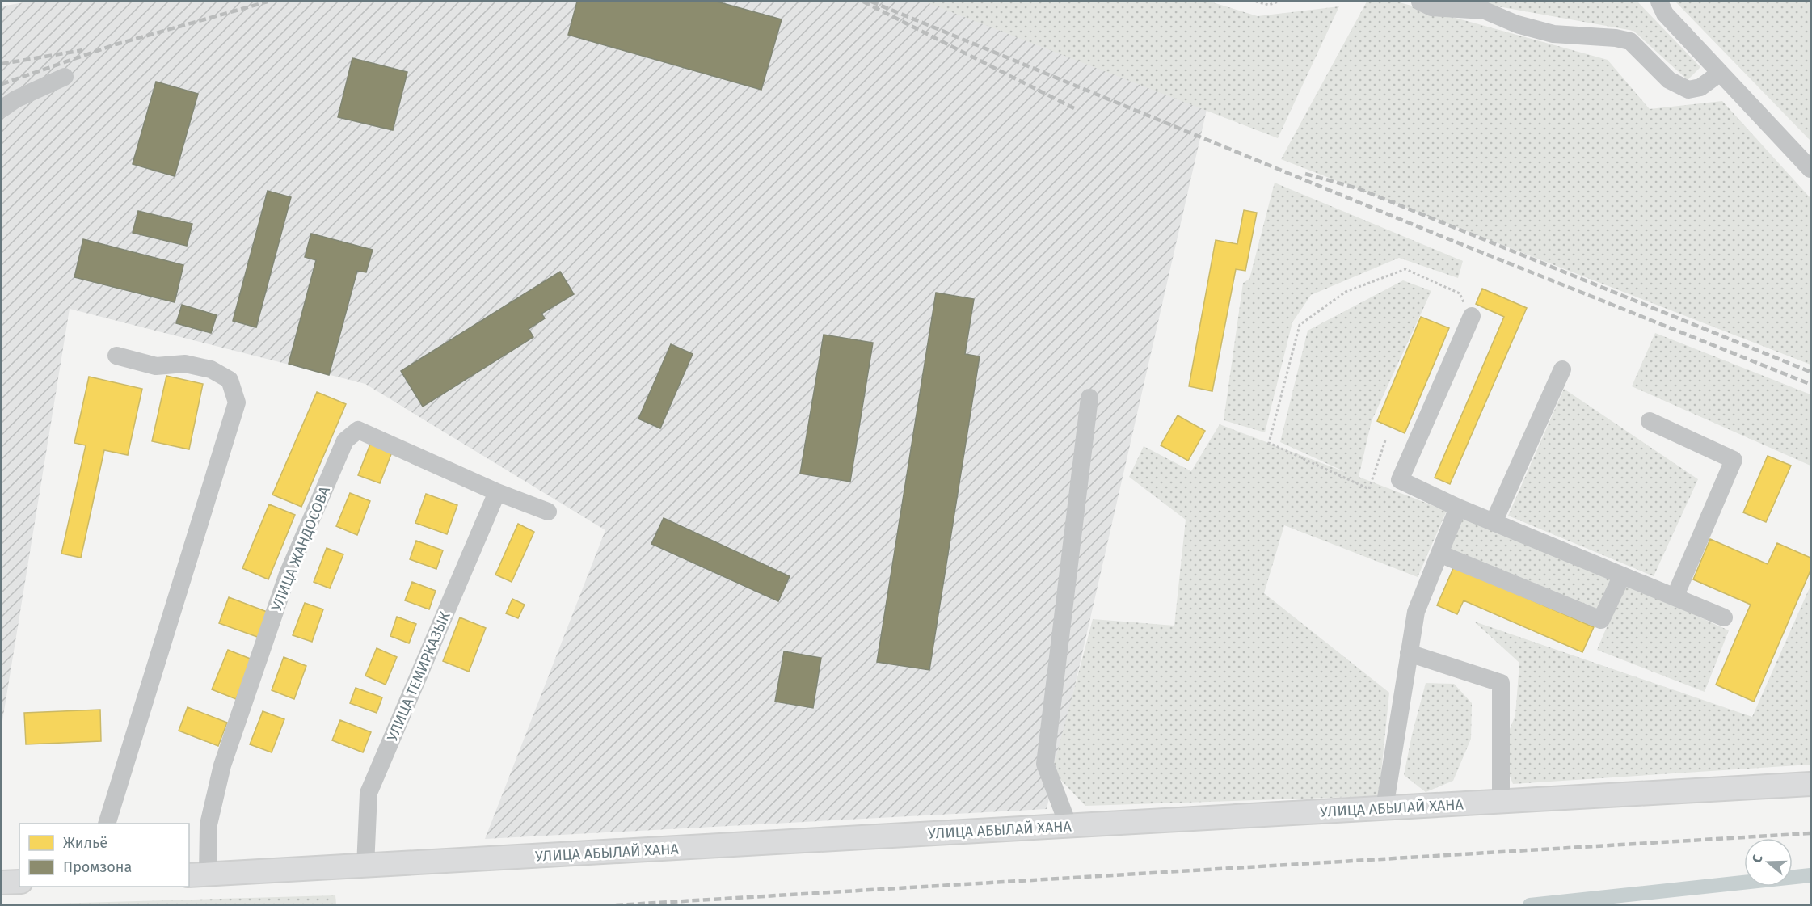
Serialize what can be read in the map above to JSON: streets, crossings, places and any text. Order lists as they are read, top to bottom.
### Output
{
  "streets": {
    "main road": ["УЛИЦА АБЫЛАЙ ХАНА"],
    "street": ["УЛИЦА ЖАНДОСОВА", "УЛИЦА ТЕМИРКАЗЫК"]
  },
  "crossings": [
    ["УЛИЦА ЖАНДОСОВА", "УЛИЦА ТЕМИРКАЗЫК"],
    ["УЛИЦА ЖАНДОСОВА", "УЛИЦА АБЫЛАЙ ХАНА"],
    ["УЛИЦА ТЕМИРКАЗЫК", "УЛИЦА АБЫЛАЙ ХАНА"]
  ],
  "legend": ["Жильё", "Промзона"],
  "north": "left"
}
